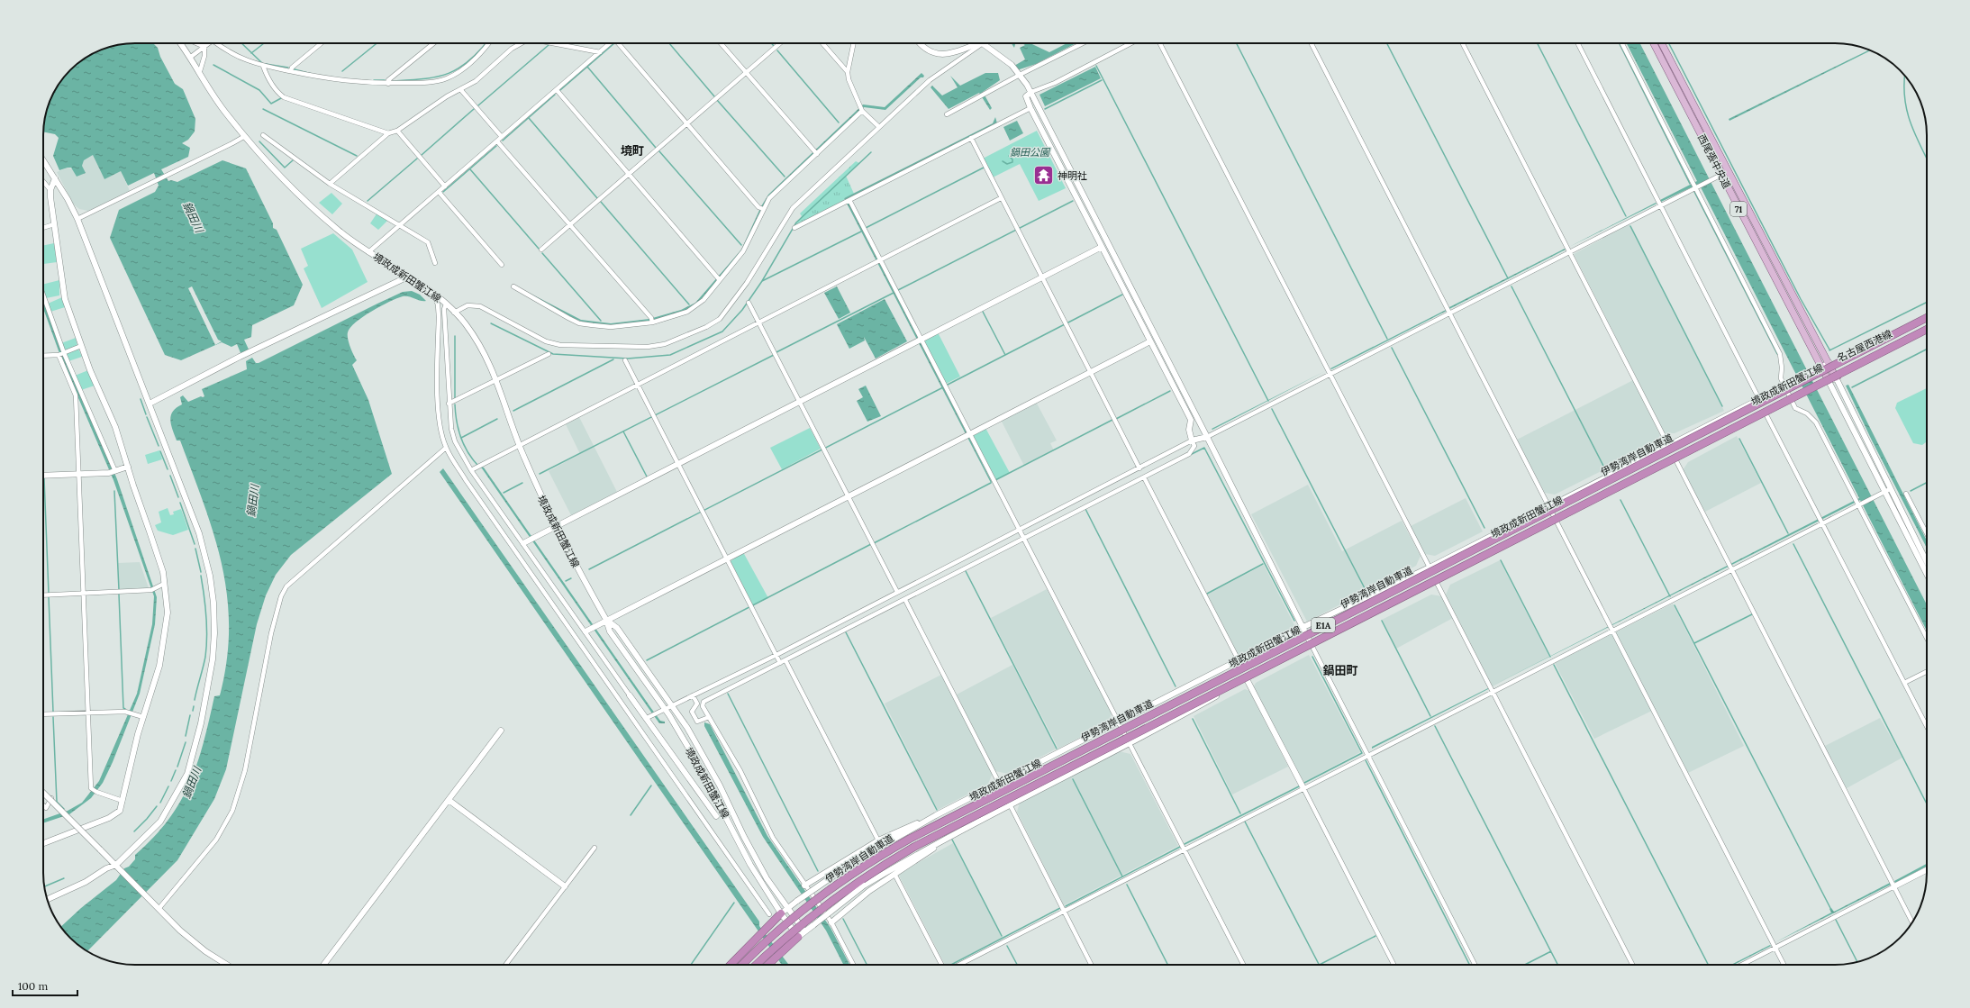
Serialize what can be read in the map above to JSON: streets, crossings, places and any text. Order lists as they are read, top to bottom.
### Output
{
  "streets": {
    "highway": ["伊勢湾岸自動車道", "E1A"],
    "main road": ["西尾張中央道", "71", "名古屋西港線"],
    "street": ["境政成新田蟹江線"]
  },
  "crossings": [
    ["西尾張中央道", "境政成新田蟹江線"],
    ["西尾張中央道", "名古屋西港線"],
    ["境政成新田蟹江線", "名古屋西港線"]
  ],
  "districts": ["境町", "鍋田町"],
  "water": ["鍋田川"],
  "parks": ["鍋田公園"],
  "places": {
    "temple": ["神明社"]
  },
  "scale_bar": "100 m"
}
